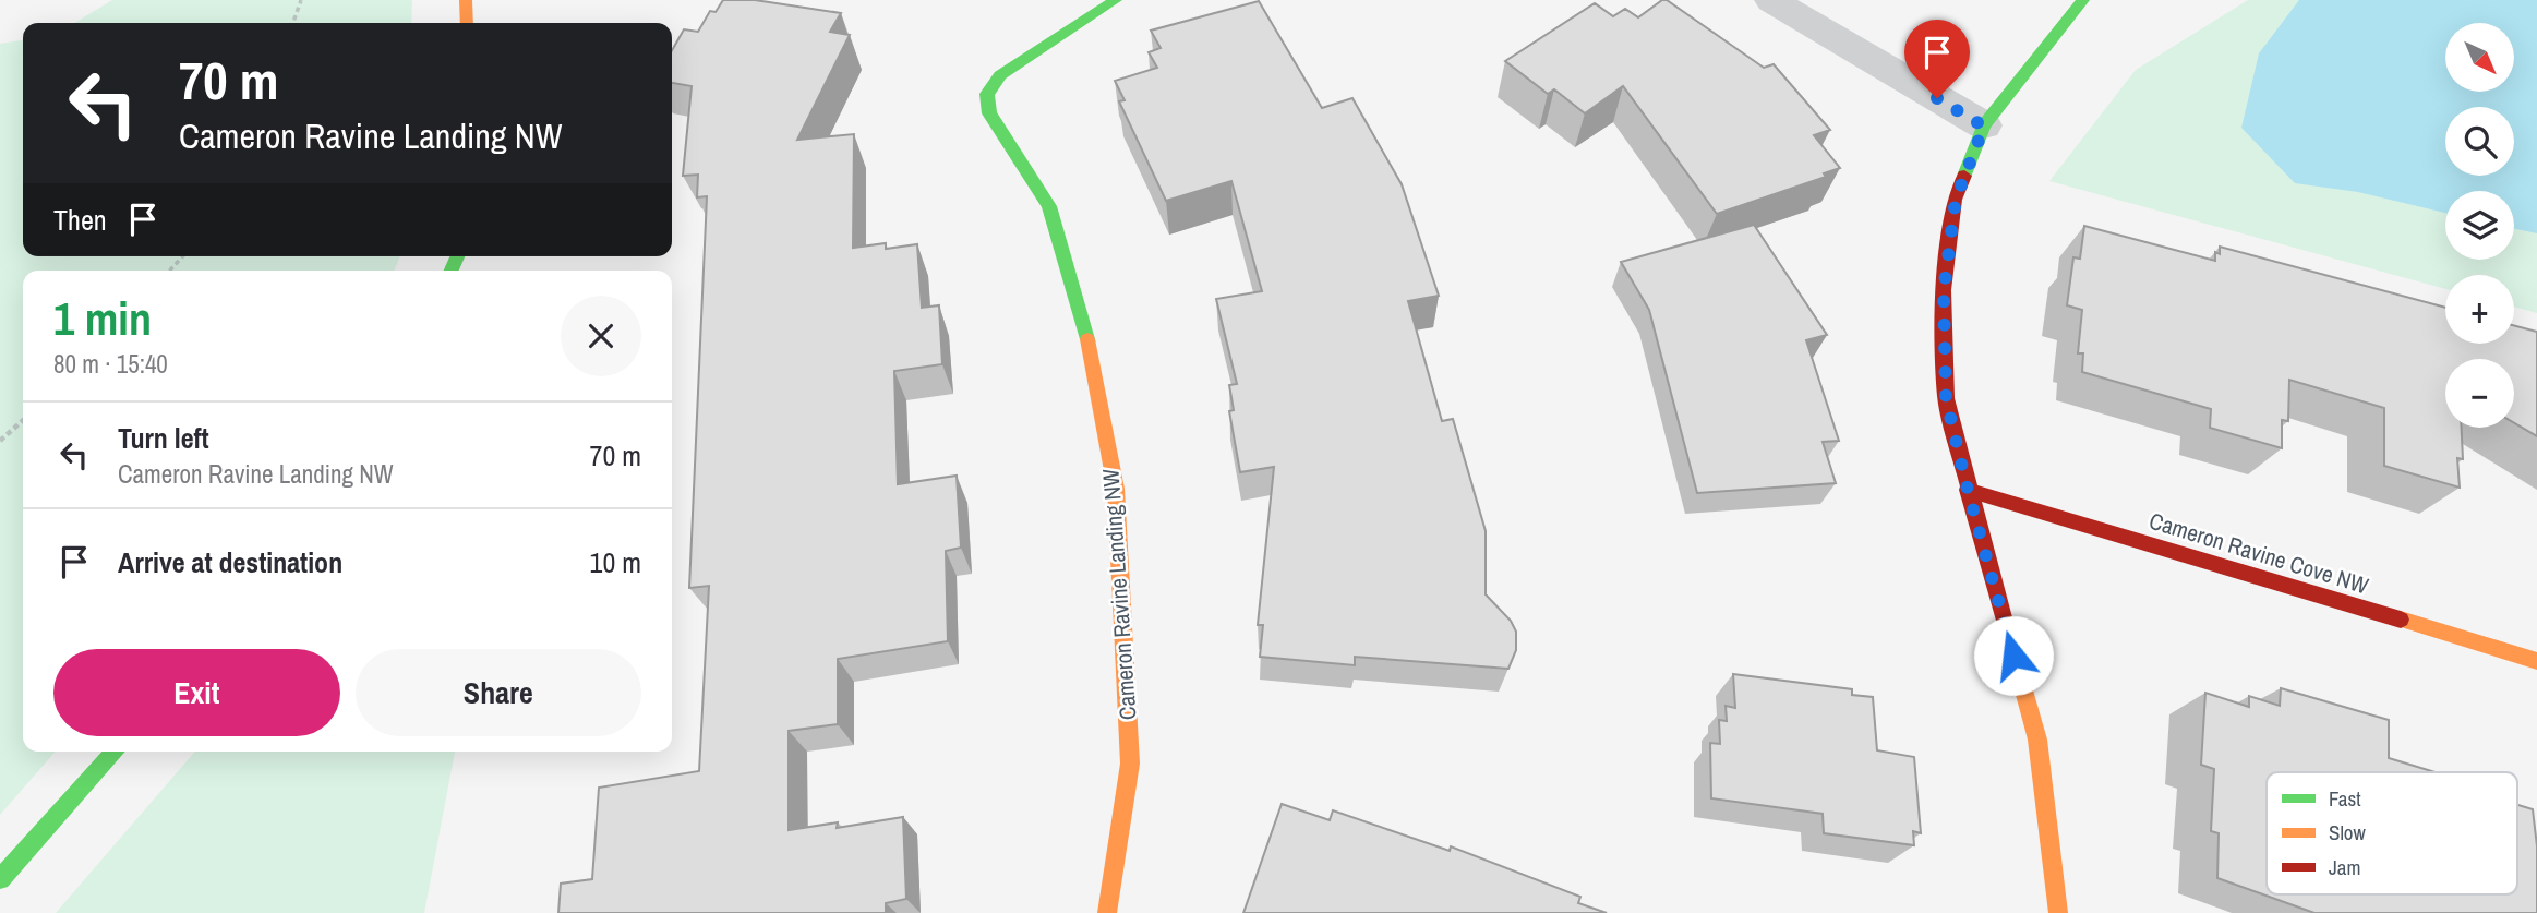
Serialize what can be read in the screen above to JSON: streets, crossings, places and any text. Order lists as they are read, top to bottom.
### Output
{
  "streets": {
    "street": ["Cameron Ravine Cove NW", "Cameron Ravine Landing NW"]
  },
  "legend": ["Fast", "Slow", "Jam"],
  "north": "bottom right",
  "page": {
    "map_buttons": ["+", "−"],
    "turn": ["70 m", "Cameron Ravine Landing NW"],
    "then": "Then",
    "heading": ["1 min", "80 m · 15:40"],
    "list": [
      {
        "name": "Turn left",
        "note": "Cameron Ravine Landing NW",
        "value": "70 m"
      },
      {
        "name": "Arrive at destination",
        "value": "10 m"
      }
    ],
    "buttons": ["Exit", "Share"]
  }
}
